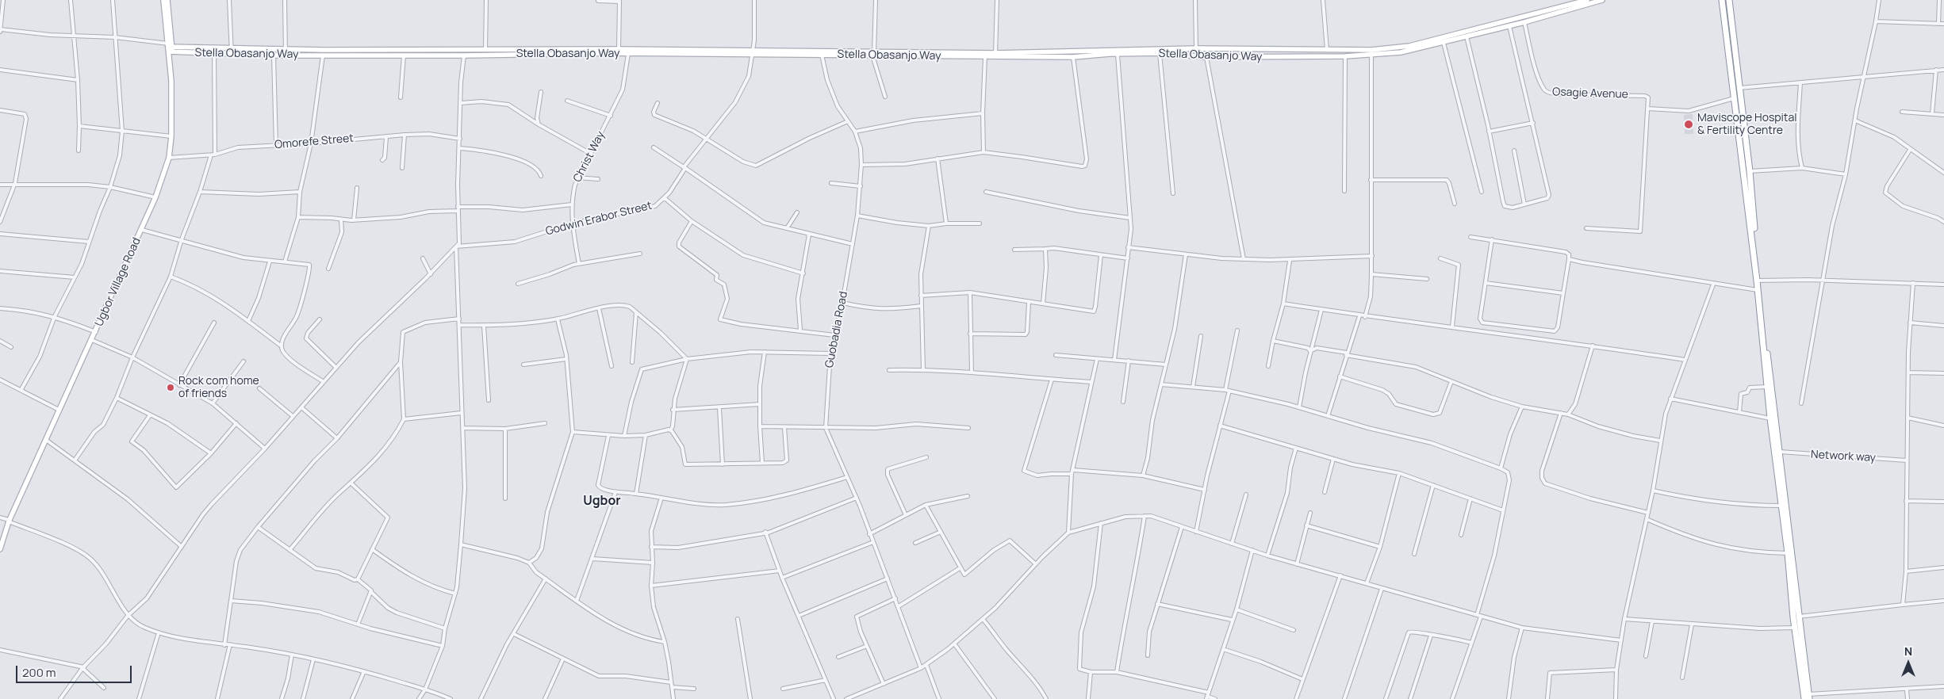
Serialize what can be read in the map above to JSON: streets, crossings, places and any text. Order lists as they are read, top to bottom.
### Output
{
  "streets": {
    "street": [
      "Stella Obasanjo Way",
      "Osagie Avenue",
      "Omorefe Street",
      "Christ Way",
      "Godwin Erabor Street",
      "Ugbor Village Road",
      "Guobadia Road",
      "Network way"
    ]
  },
  "crossings": [
    ["Stella Obasanjo Way", "Osagie Avenue"],
    ["Stella Obasanjo Way", "Christ Way"],
    ["Stella Obasanjo Way", "Godwin Erabor Street"],
    ["Stella Obasanjo Way", "Ugbor Village Road"],
    ["Stella Obasanjo Way", "Guobadia Road"],
    ["Omorefe Street", "Ugbor Village Road"],
    ["Christ Way", "Godwin Erabor Street"]
  ],
  "districts": ["Ugbor"],
  "places": ["Maviscope Hospital & Fertility Centre", "Rock com home of friends"],
  "scale_bar": "200 m",
  "north": "top"
}
